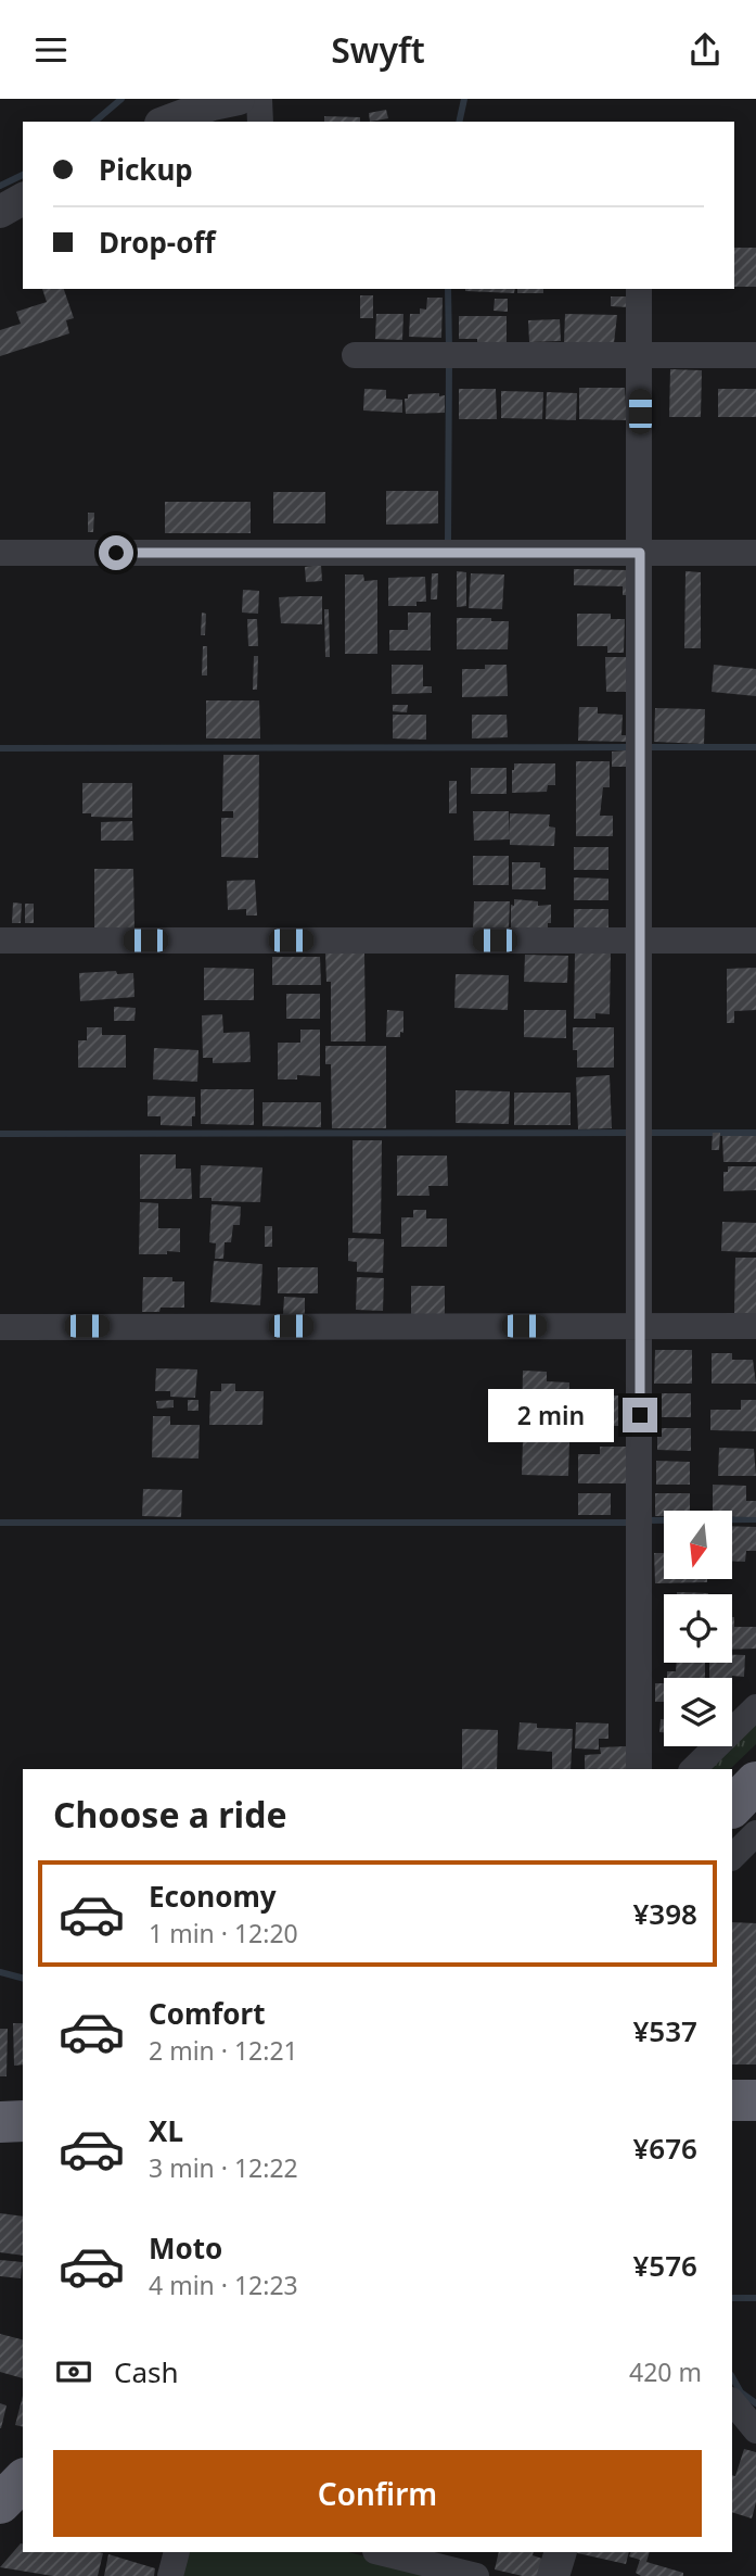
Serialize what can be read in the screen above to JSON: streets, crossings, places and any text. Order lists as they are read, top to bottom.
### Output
{
  "north": "bottom",
  "page": {
    "header": "Swyft",
    "banner": ["Pickup", "Drop-off"],
    "bubble": "2 min",
    "heading": "Choose a ride",
    "list": [
      {
        "name": "Economy",
        "note": "1 min · 12:20",
        "value": "¥398"
      },
      {
        "name": "Comfort",
        "note": "2 min · 12:21",
        "value": "¥537"
      },
      {
        "name": "XL",
        "note": "3 min · 12:22",
        "value": "¥676"
      },
      {
        "name": "Moto",
        "note": "4 min · 12:23",
        "value": "¥576"
      }
    ],
    "pay": ["Cash", "420 m"],
    "buttons": "Confirm"
  }
}
